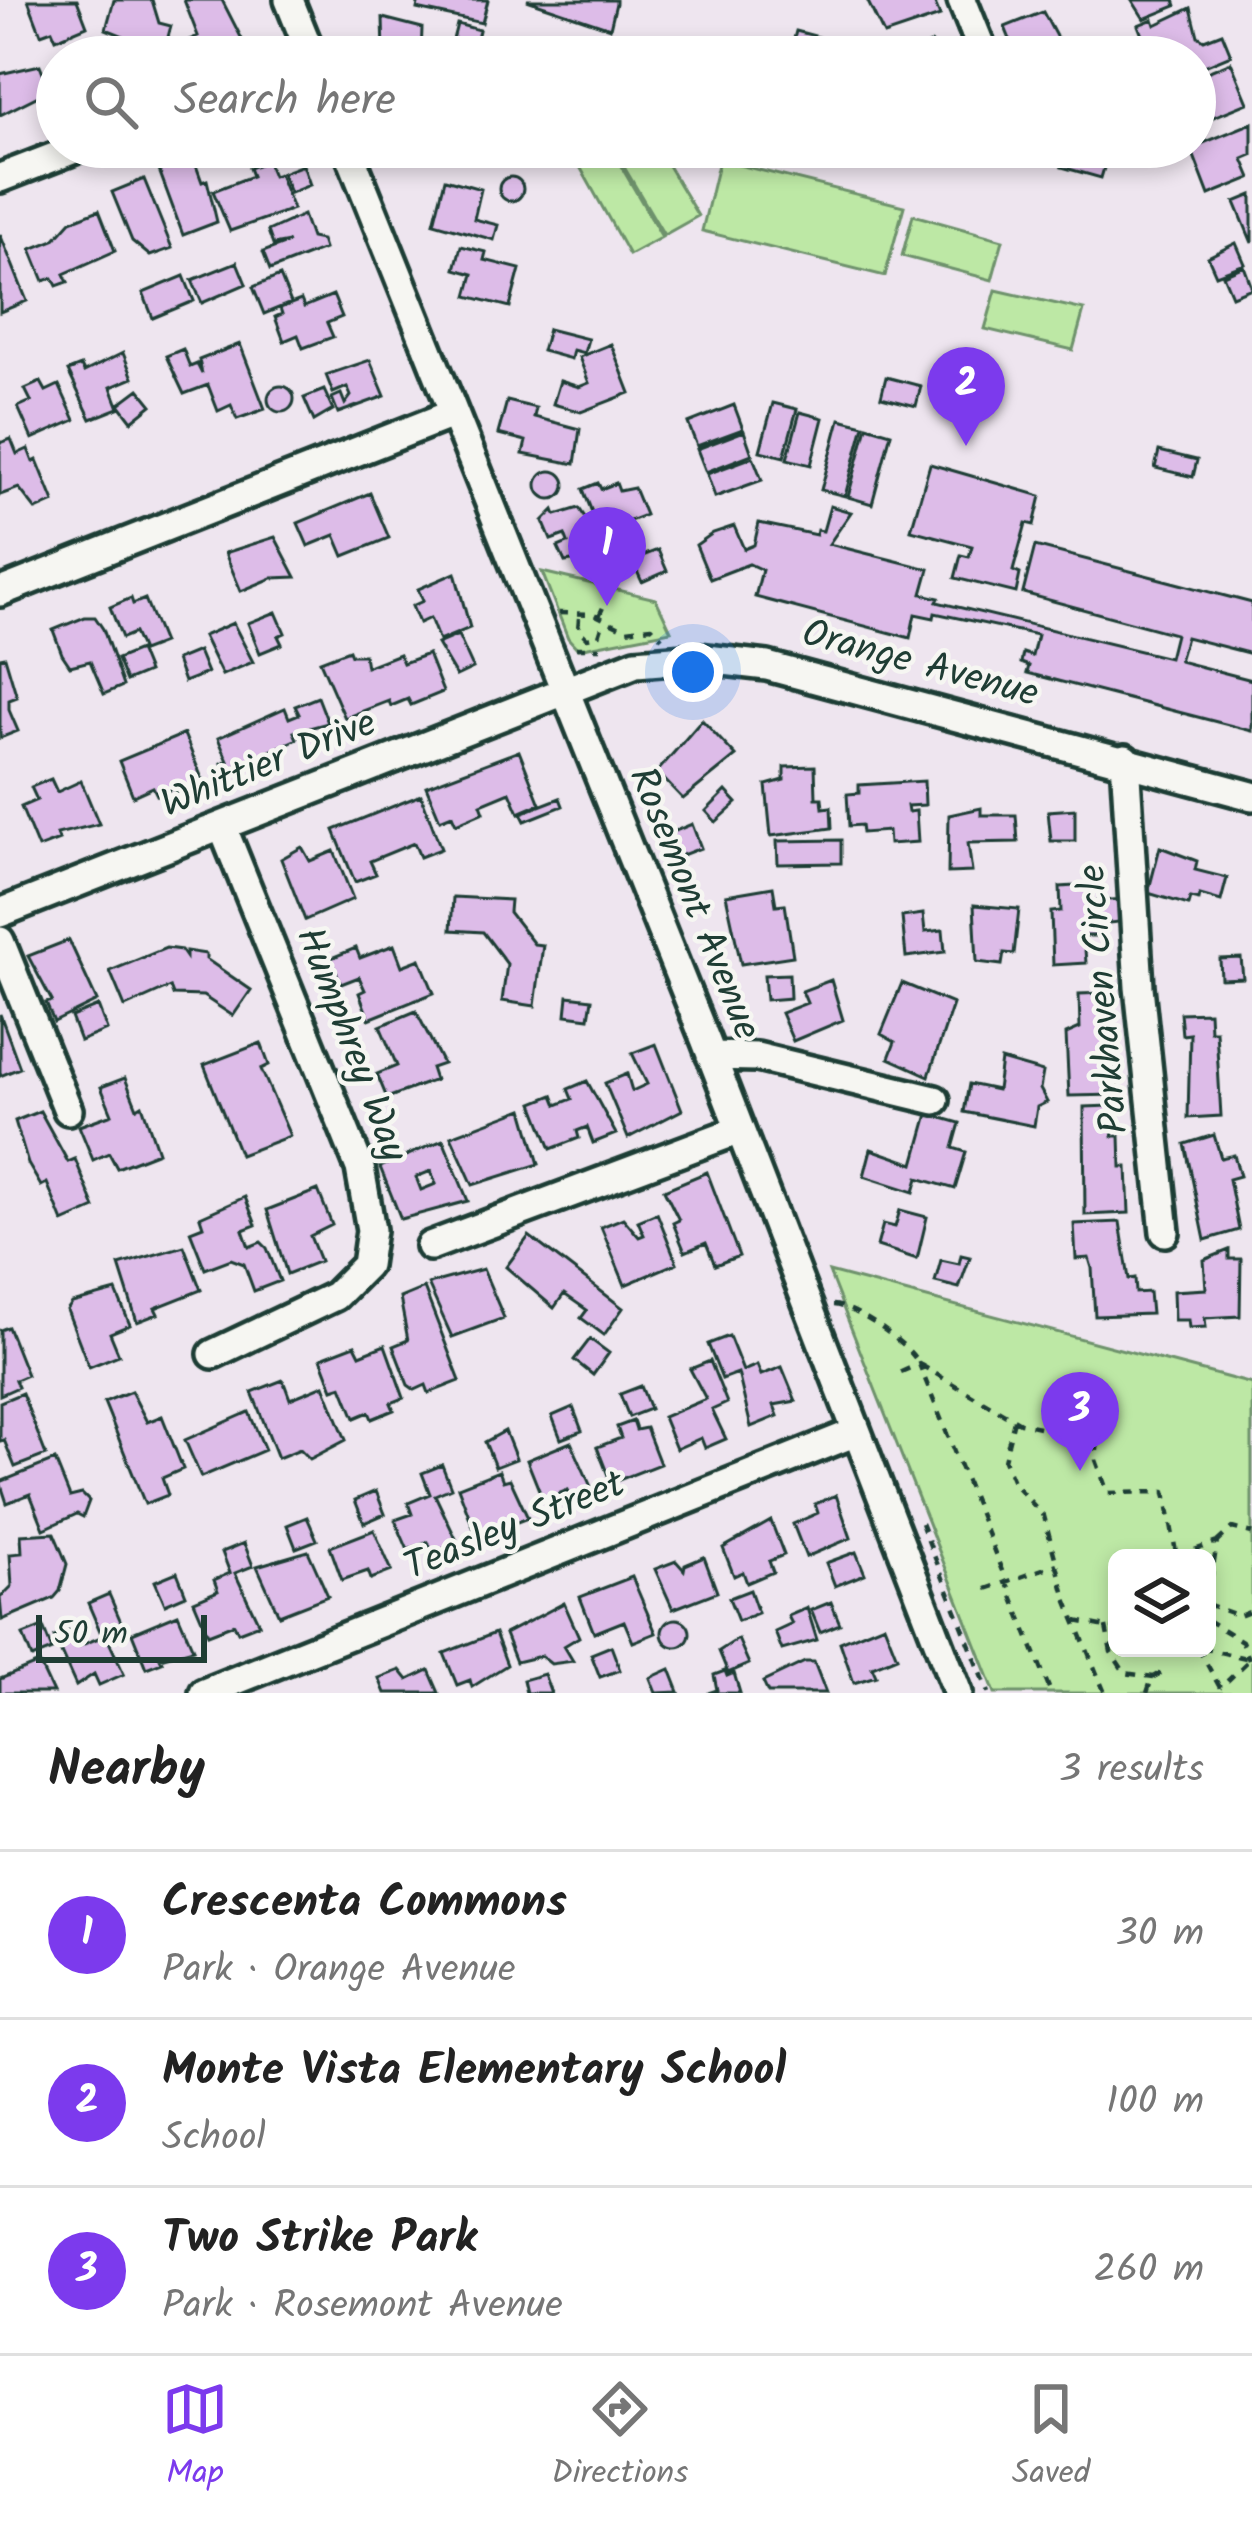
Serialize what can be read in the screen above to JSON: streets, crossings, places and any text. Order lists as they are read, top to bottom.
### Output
{
  "streets": {
    "street": [
      "Orange Avenue",
      "Whittier Drive",
      "Rosemont Avenue",
      "Parkhaven Circle",
      "Humphrey Way",
      "Teasley Street"
    ]
  },
  "crossings": [
    ["Orange Avenue", "Whittier Drive"],
    ["Orange Avenue", "Rosemont Avenue"],
    ["Orange Avenue", "Parkhaven Circle"],
    ["Whittier Drive", "Rosemont Avenue"],
    ["Whittier Drive", "Humphrey Way"],
    ["Rosemont Avenue", "Teasley Street"]
  ],
  "scale_bar": "50 m",
  "page": {
    "search": "Search here",
    "pins": ["2", "1", "3"],
    "scale": "50 m",
    "heading": ["Nearby", "3 results"],
    "list": [
      {
        "mark": "1",
        "name": "Crescenta Commons",
        "note": "Park · Orange Avenue",
        "value": "30 m"
      },
      {
        "mark": "2",
        "name": "Monte Vista Elementary School",
        "note": "School",
        "value": "100 m"
      },
      {
        "mark": "3",
        "name": "Two Strike Park",
        "note": "Park · Rosemont Avenue",
        "value": "260 m"
      }
    ],
    "nav": ["Map", "Directions", "Saved"]
  }
}
